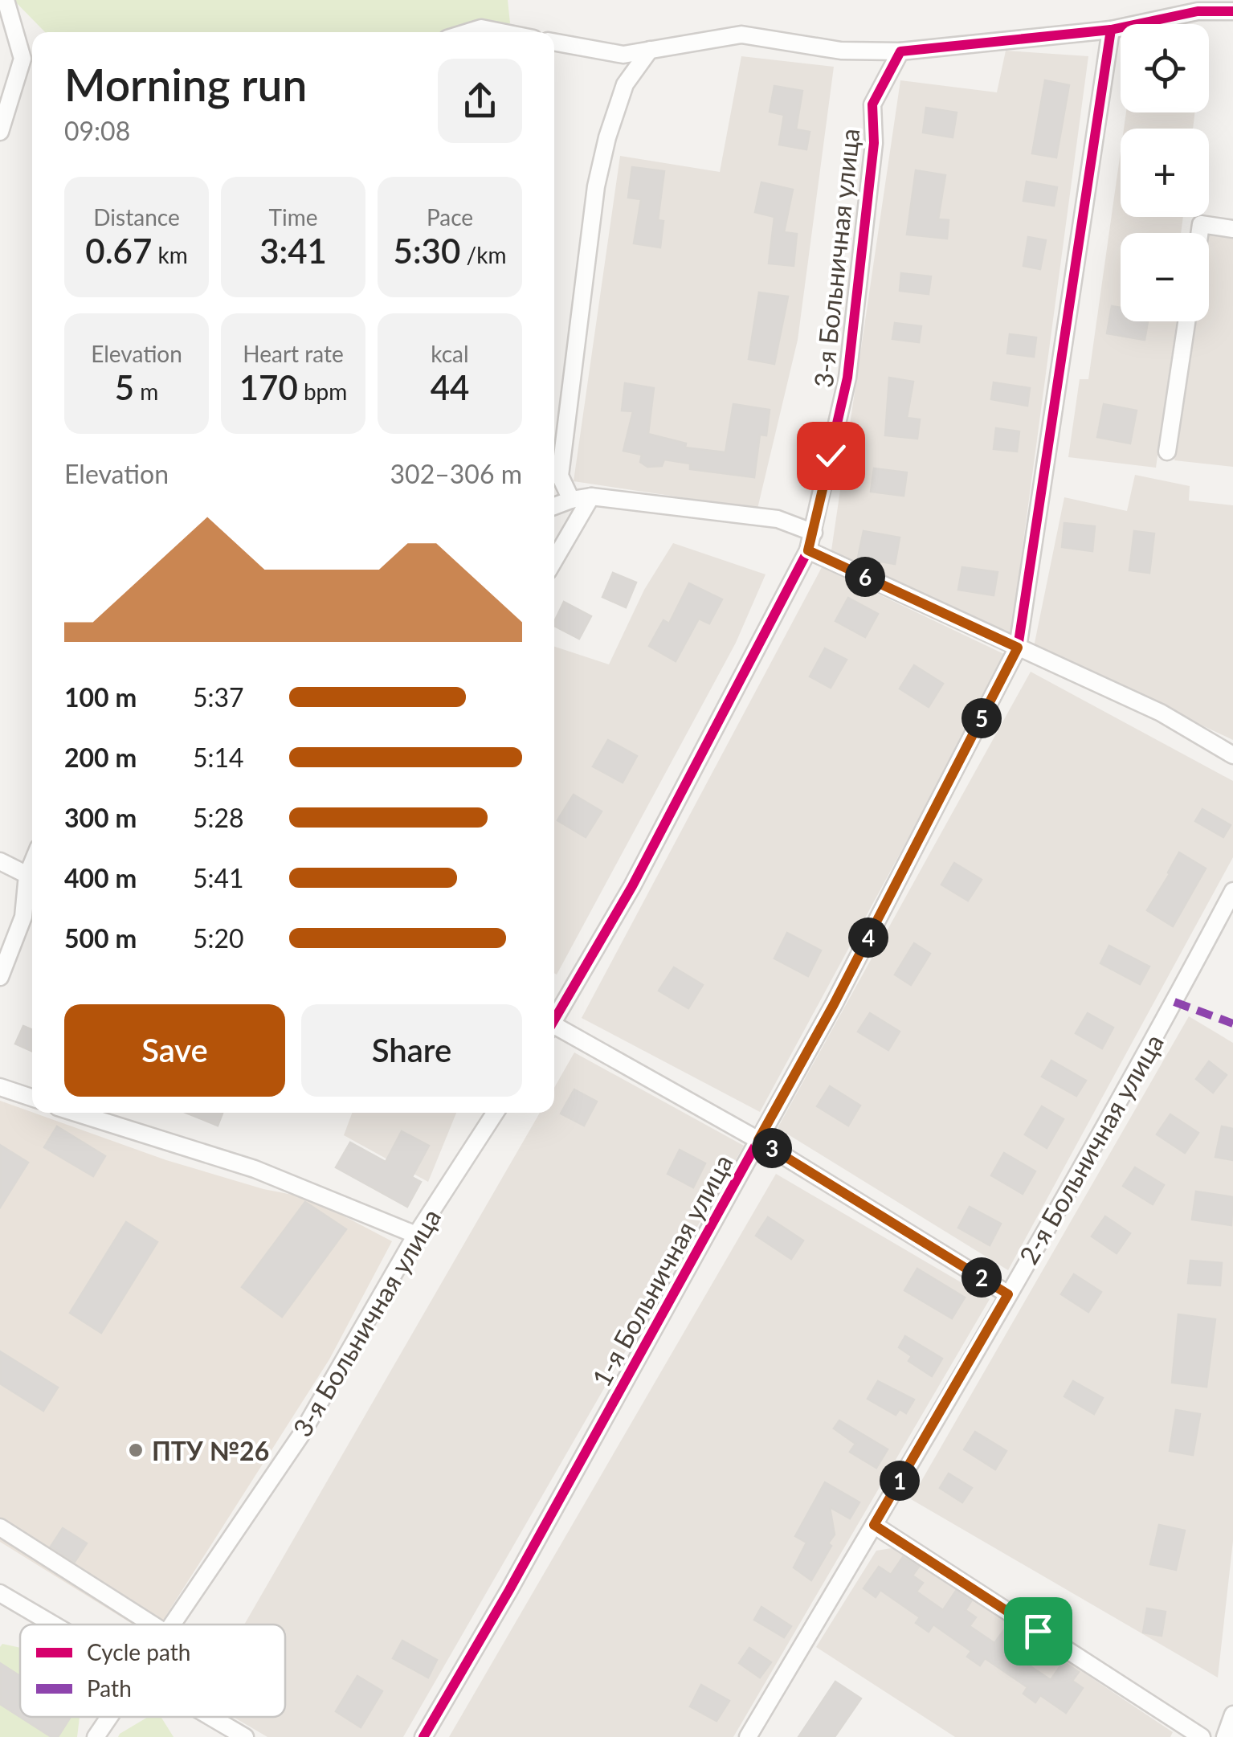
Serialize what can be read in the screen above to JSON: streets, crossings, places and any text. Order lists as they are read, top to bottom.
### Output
{
  "streets": {
    "street": ["3-я Больничная улица", "2-я Больничная улица", "1-я Больничная улица"]
  },
  "places": ["ПТУ №26"],
  "legend": ["Cycle path", "Path"],
  "page": {
    "map_buttons": ["+", "−"],
    "heading": ["Morning run", "09:08"],
    "stats": [
      ["Distance", "0.67 km"],
      ["Time", "3:41"],
      ["Pace", "5:30 /km"],
      ["Elevation", "5 m"],
      ["Heart rate", "170 bpm"],
      ["kcal", "44"]
    ],
    "chart": ["Elevation", "302–306 m"],
    "pins": [
      "6",
      "5",
      "4",
      "3",
      "2",
      "1"
    ],
    "list": [
      {
        "name": "100 m",
        "note": "5:37"
      },
      {
        "name": "200 m",
        "note": "5:14"
      },
      {
        "name": "300 m",
        "note": "5:28"
      },
      {
        "name": "400 m",
        "note": "5:41"
      },
      {
        "name": "500 m",
        "note": "5:20"
      }
    ],
    "buttons": ["Save", "Share"]
  }
}
